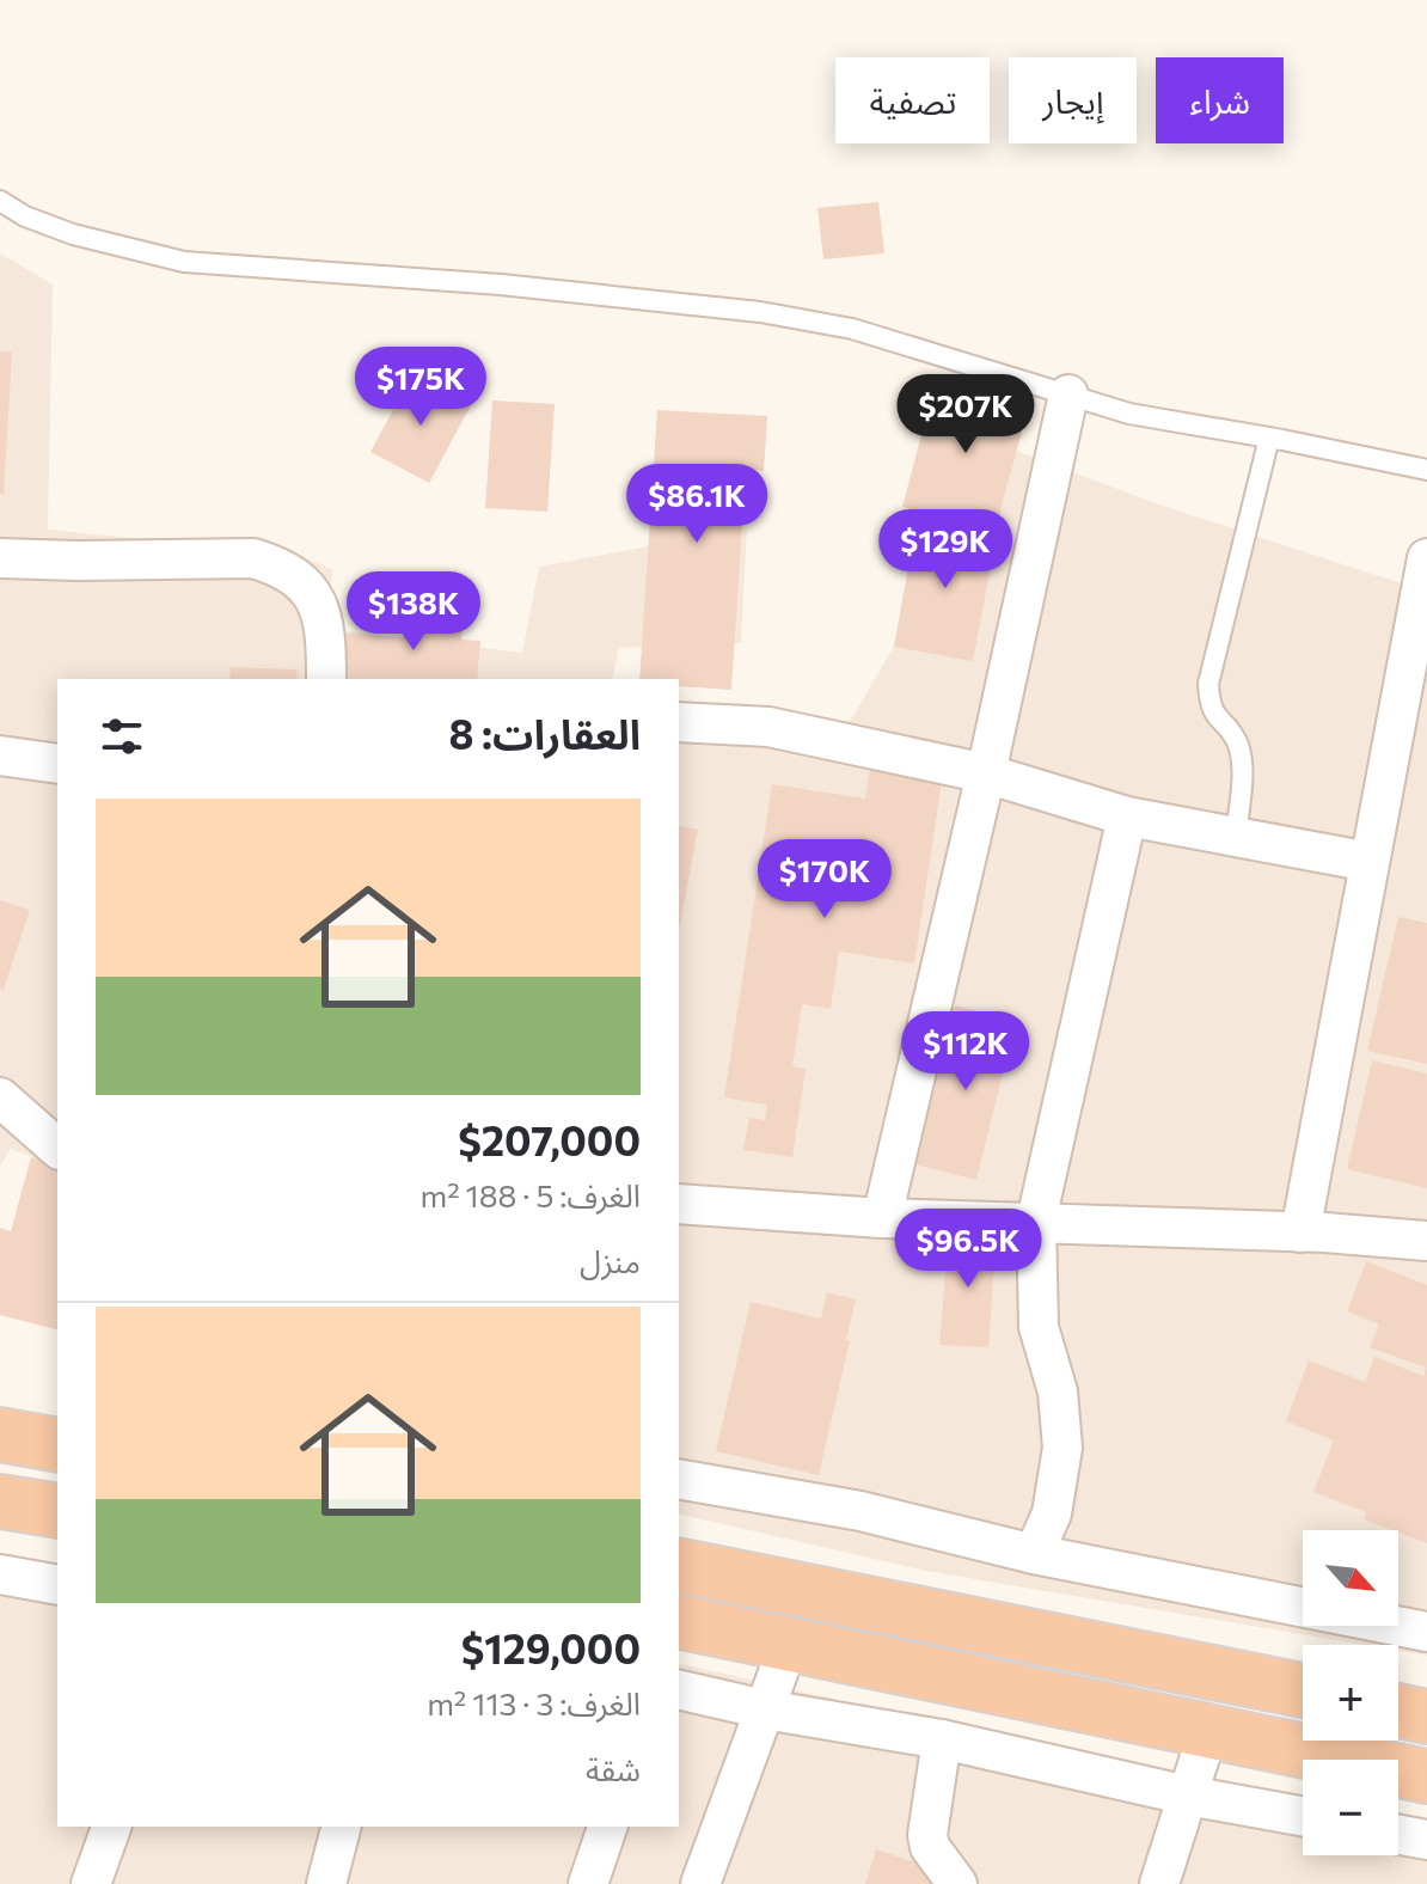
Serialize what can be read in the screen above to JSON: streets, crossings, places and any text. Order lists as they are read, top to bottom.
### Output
{
  "north": "bottom right",
  "page": {
    "chip": ["شراء", "إيجار", "تصفية"],
    "price": [
      "$175K",
      "$207K",
      "$86.1K",
      "$129K",
      "$138K",
      "$170K",
      "$112K",
      "$96.5K"
    ],
    "heading": "العقارات: 8",
    "list": [
      {
        "name": "$207,000",
        "note": "الغرف: 5 · 188 m² · منزل"
      },
      {
        "name": "$129,000",
        "note": "الغرف: 3 · 113 m² · شقة"
      }
    ],
    "map_buttons": ["+", "−"]
  }
}
